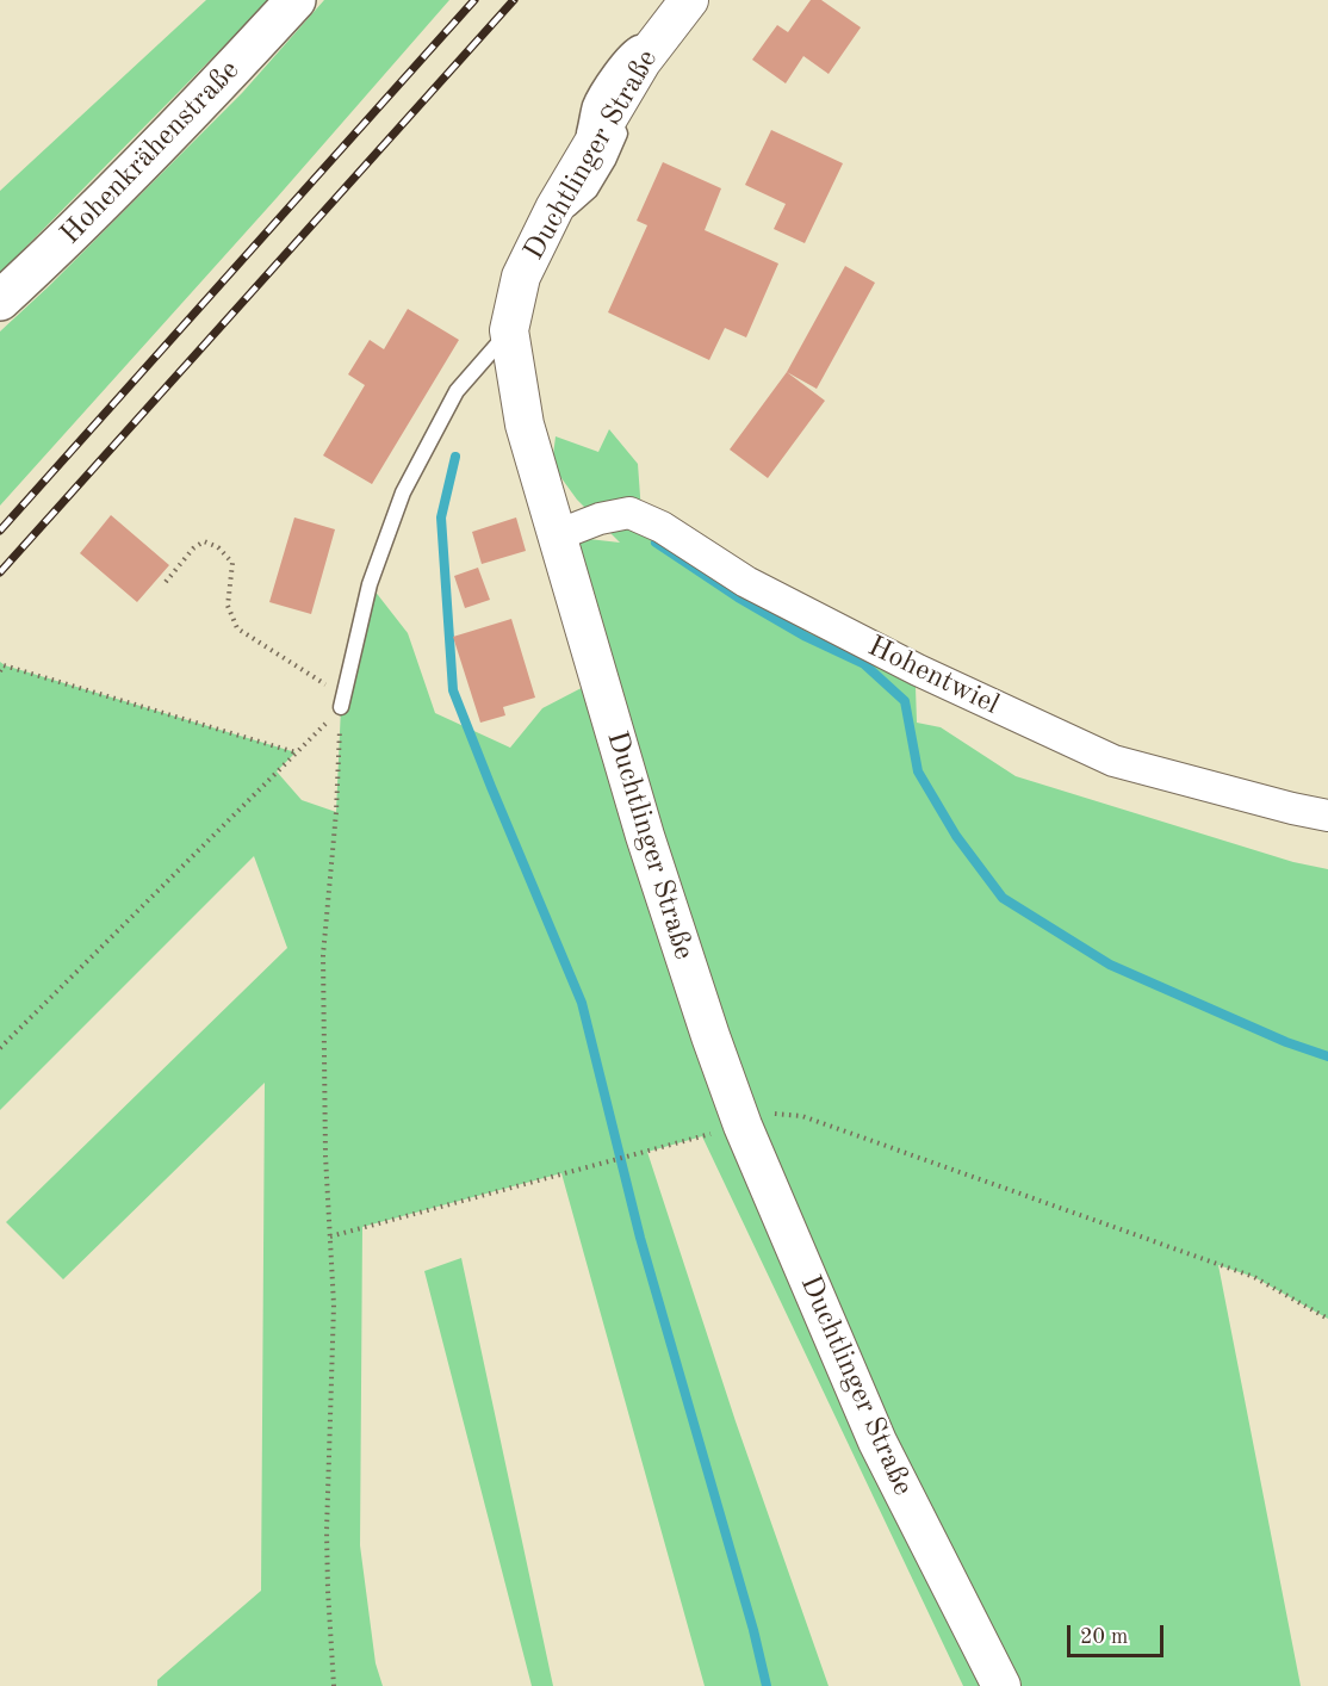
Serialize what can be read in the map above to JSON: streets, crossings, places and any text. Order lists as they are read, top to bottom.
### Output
{
  "streets": {
    "main road": ["Hohenkrähenstraße"],
    "street": ["Duchtlinger Straße", "Hohentwiel"]
  },
  "crossings": [
    ["Duchtlinger Straße", "Hohentwiel"]
  ],
  "scale_bar": "20 m"
}
